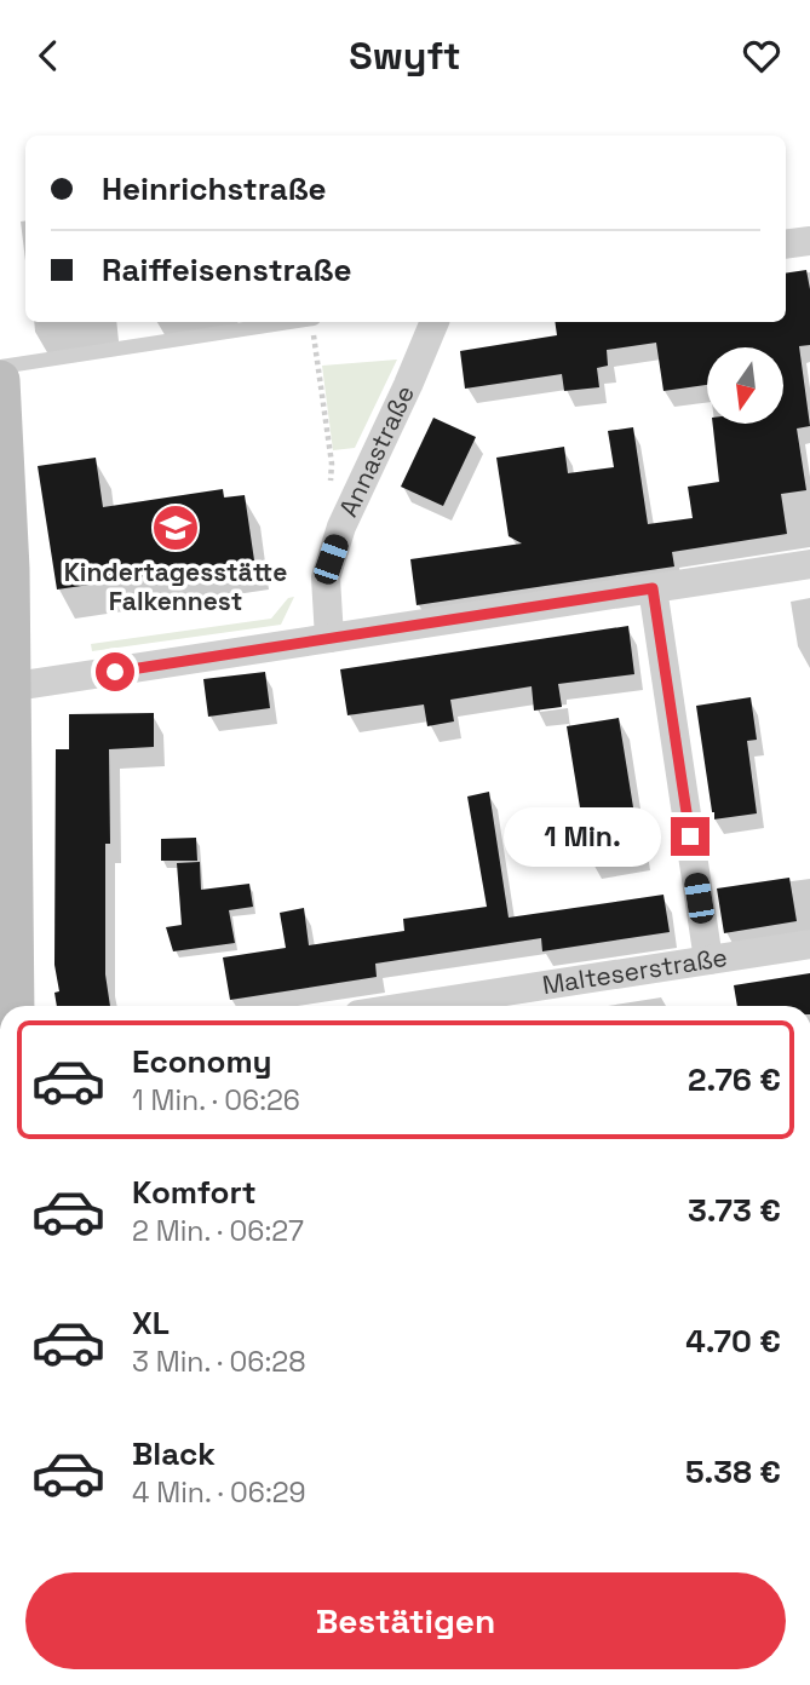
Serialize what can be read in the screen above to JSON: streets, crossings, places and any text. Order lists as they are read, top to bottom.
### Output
{
  "streets": {
    "street": ["Annastraße", "Malteserstraße"]
  },
  "places": {
    "school or university": ["Kindertagesstätte Falkennest"]
  },
  "north": "bottom",
  "page": {
    "header": "Swyft",
    "banner": ["Heinrichstraße", "Raiffeisenstraße"],
    "bubble": "1 Min.",
    "list": [
      {
        "name": "Economy",
        "note": "1 Min. · 06:26",
        "value": "2.76 €"
      },
      {
        "name": "Komfort",
        "note": "2 Min. · 06:27",
        "value": "3.73 €"
      },
      {
        "name": "XL",
        "note": "3 Min. · 06:28",
        "value": "4.70 €"
      },
      {
        "name": "Black",
        "note": "4 Min. · 06:29",
        "value": "5.38 €"
      }
    ],
    "buttons": "Bestätigen"
  }
}
